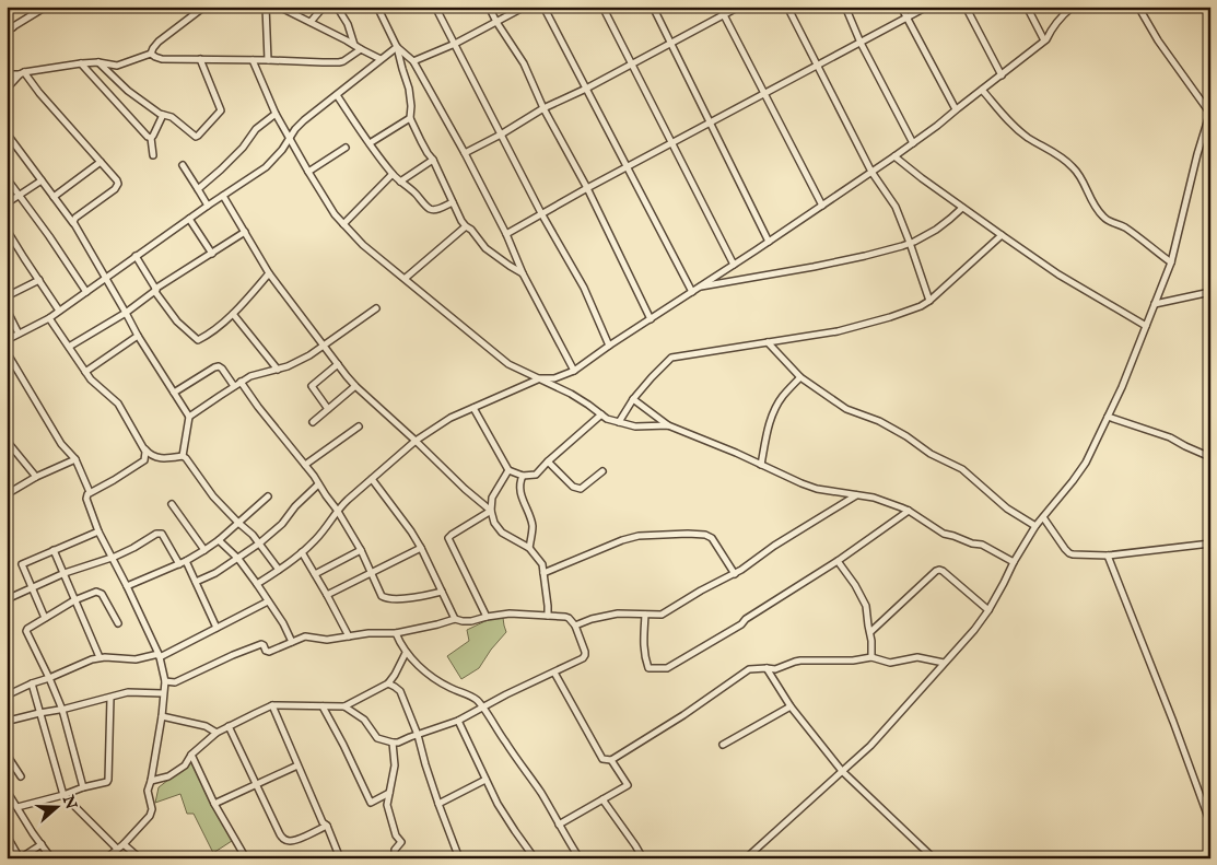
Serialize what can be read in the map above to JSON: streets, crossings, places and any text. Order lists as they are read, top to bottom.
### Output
{
  "north": "right"
}
